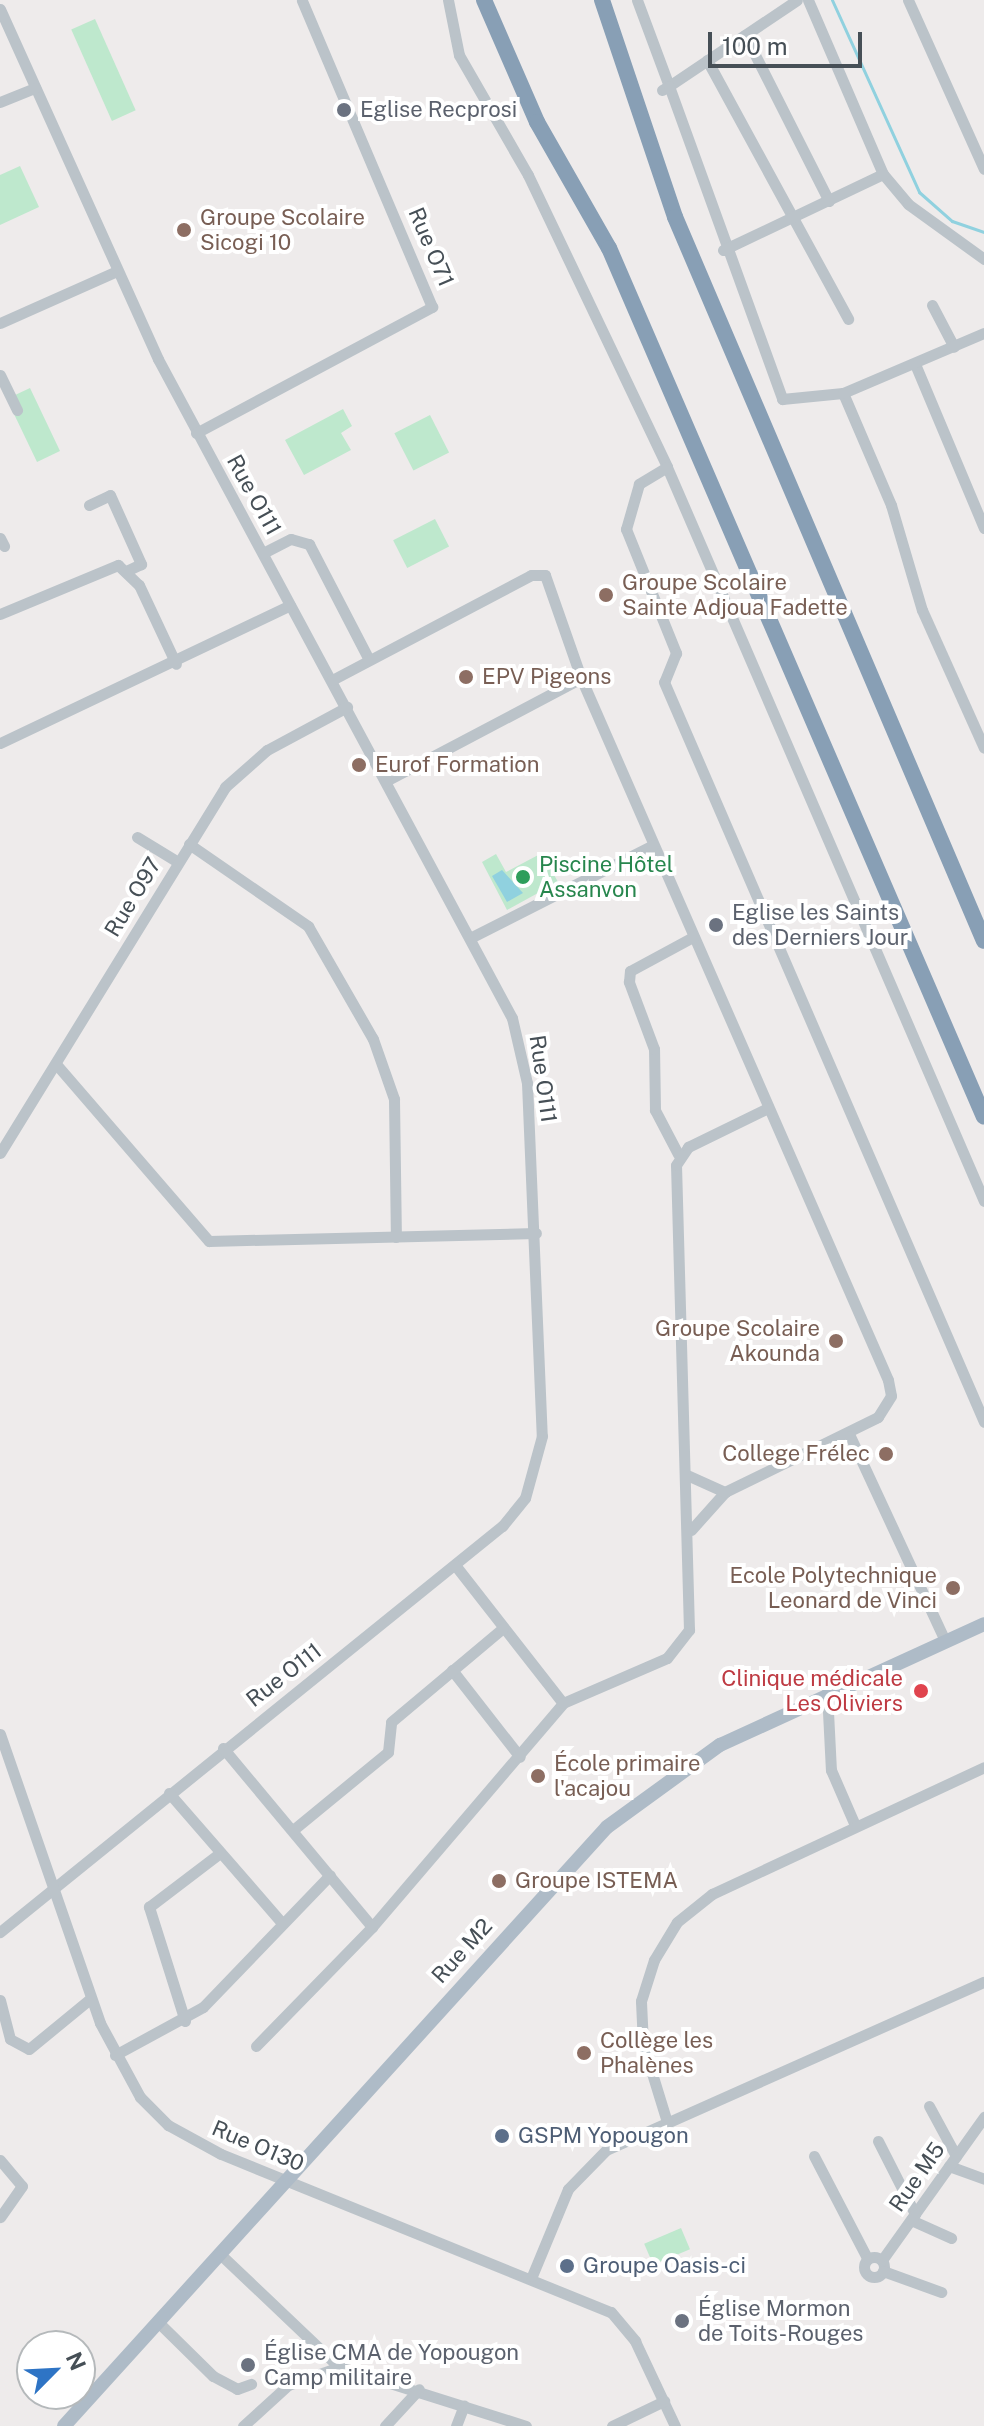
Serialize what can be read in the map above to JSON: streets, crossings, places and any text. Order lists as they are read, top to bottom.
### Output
{
  "streets": {
    "main road": ["Rue M2"],
    "street": [
      "Rue O71",
      "Rue O111",
      "Rue O97",
      "Rue O130",
      "Rue M5"
    ]
  },
  "crossings": [
    ["Rue O71", "Rue O111"],
    ["Rue O111", "Rue O97"],
    ["Rue O111", "Rue O130"],
    ["Rue M2", "Rue O130"]
  ],
  "places": [
    "Eglise Recprosi",
    "Groupe Scolaire Sicogi 10",
    "Groupe Scolaire Sainte Adjoua Fadette",
    "EPV Pigeons",
    "Eurof Formation",
    "Piscine Hôtel Assanvon",
    "Eglise les Saints des Derniers Jour",
    "Groupe Scolaire Akounda",
    "College Frélec",
    "Ecole Polytechnique Leonard de Vinci",
    "Clinique médicale Les Oliviers",
    "École primaire l'acajou",
    "Groupe ISTEMA",
    "Collège les Phalènes",
    "GSPM Yopougon",
    "Groupe Oasis-ci",
    "Église Mormon de Toits-Rouges",
    "Église CMA de Yopougon Camp militaire"
  ],
  "scale_bar": "100 m",
  "north": "top right"
}
